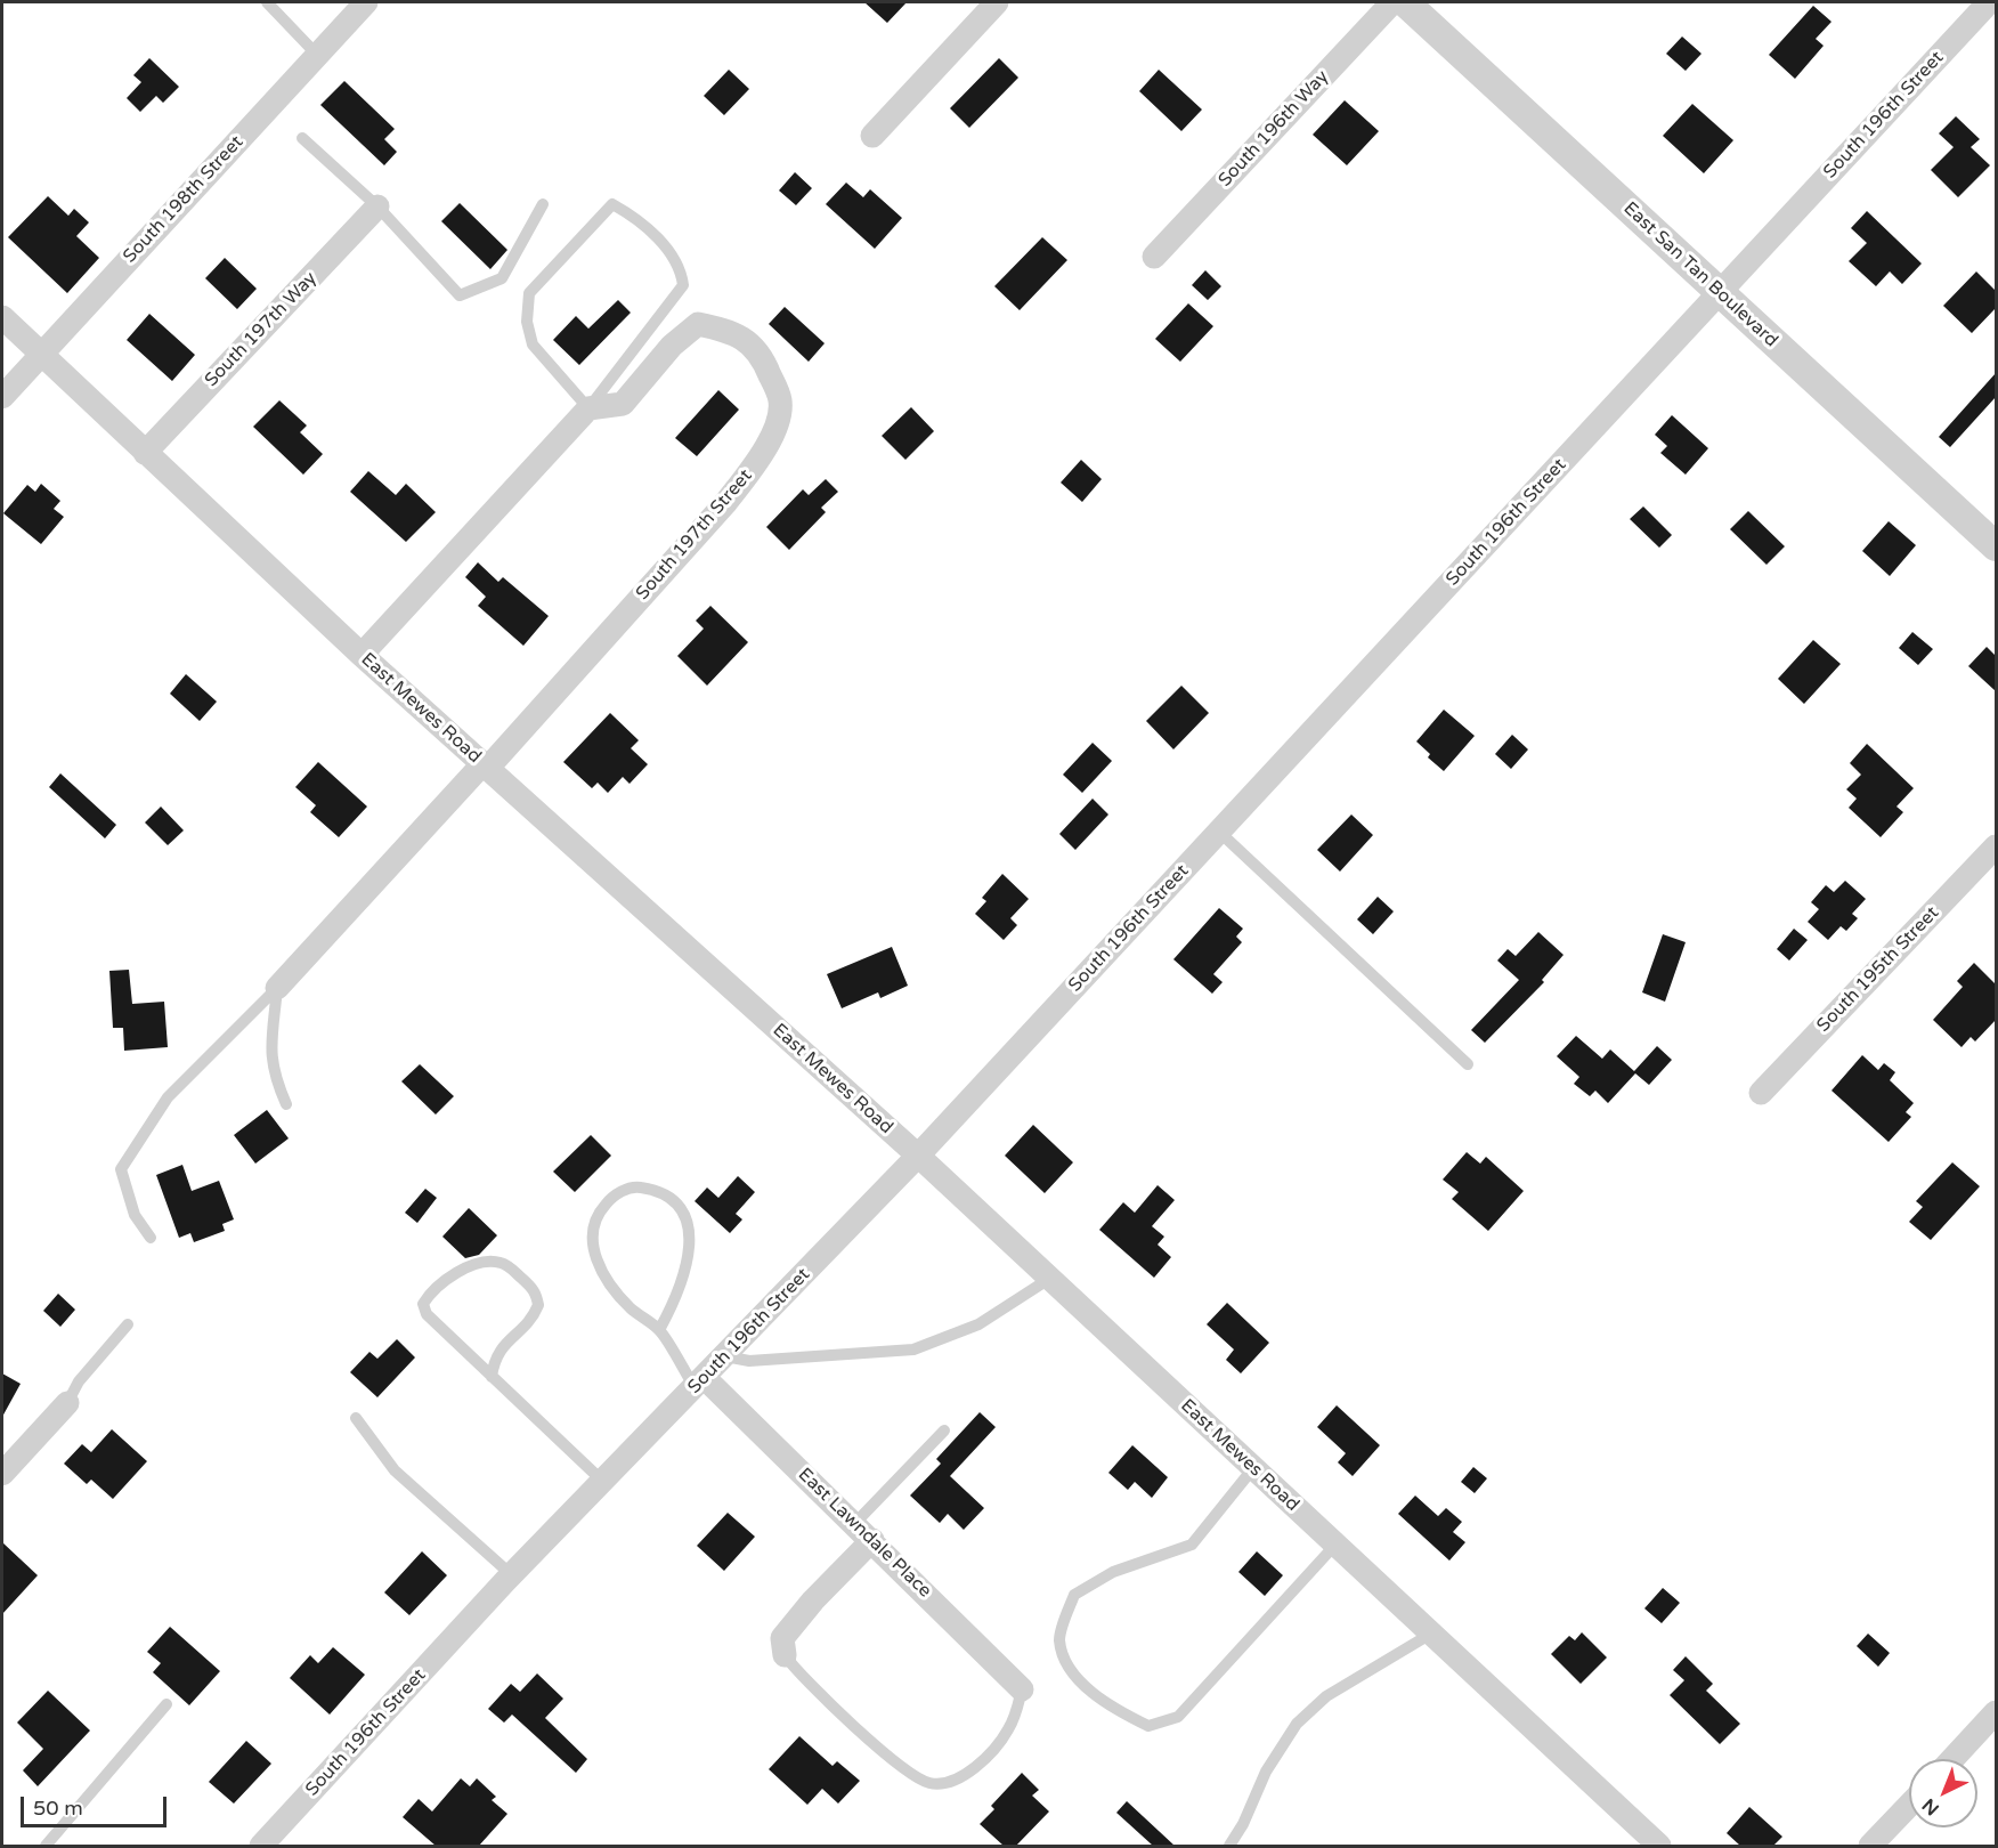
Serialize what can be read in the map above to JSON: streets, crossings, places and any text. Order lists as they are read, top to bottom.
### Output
{
  "streets": {
    "street": [
      "South 196th Street",
      "South 196th Way",
      "South 198th Street",
      "East San Tan Boulevard",
      "South 197th Way",
      "South 197th Street",
      "East Mewes Road",
      "South 195th Street",
      "East Lawndale Place"
    ]
  },
  "crossings": [
    ["South 196th Street", "East San Tan Boulevard"],
    ["South 196th Street", "East Mewes Road"],
    ["South 196th Street", "East Lawndale Place"],
    ["South 198th Street", "East Mewes Road"],
    ["South 197th Way", "East Mewes Road"],
    ["South 197th Street", "East Mewes Road"]
  ],
  "scale_bar": "50 m",
  "north": "bottom left"
}
